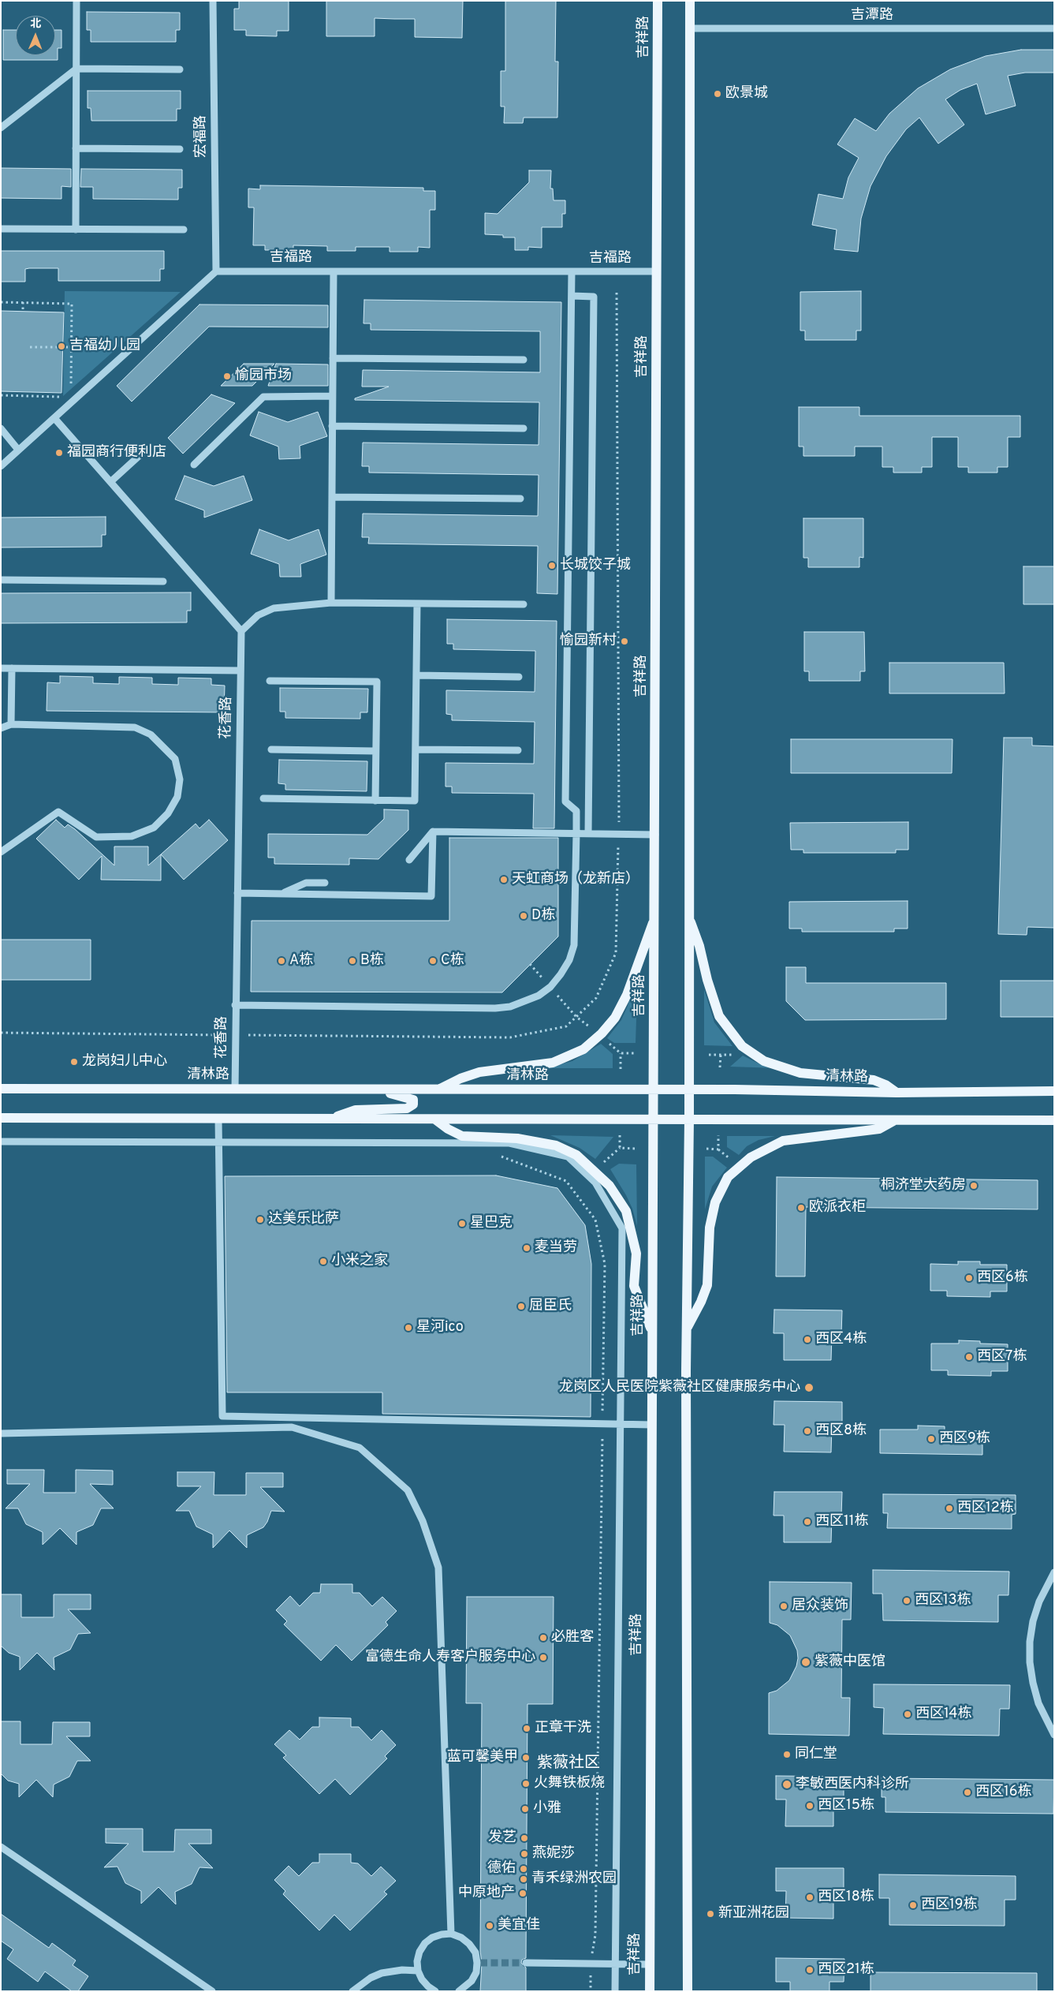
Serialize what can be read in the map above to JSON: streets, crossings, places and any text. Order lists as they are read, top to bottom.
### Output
{
  "streets": {
    "main road": ["吉祥路", "清林路"],
    "street": [
      "吉潭路",
      "宏福路",
      "吉福路",
      "花香路"
    ]
  },
  "crossings": [
    ["吉祥路", "吉福路"],
    ["吉祥路", "清林路"],
    ["宏福路", "吉福路"],
    ["花香路", "清林路"]
  ],
  "districts": ["紫薇社区"],
  "places": [
    "欧景城",
    "吉福幼儿园",
    "愉园市场",
    "福园商行便利店",
    "长城饺子城",
    "愉园新村",
    "天虹商场（龙新店）",
    "D栋",
    "A栋",
    "B栋",
    "C栋",
    "龙岗妇儿中心",
    "桐济堂大药房",
    "欧派衣柜",
    "达美乐比萨",
    "星巴克",
    "麦当劳",
    "小米之家",
    "西区6栋",
    "屈臣氏",
    "星河ico",
    "西区4栋",
    "西区7栋",
    "龙岗区人民医院紫薇社区健康服务中心",
    "西区8栋",
    "西区9栋",
    "西区12栋",
    "西区11栋",
    "西区13栋",
    "居众装饰",
    "必胜客",
    "富德生命人寿客户服务中心",
    "紫薇中医馆",
    "西区14栋",
    "正章干洗",
    "同仁堂",
    "蓝可馨美甲",
    "火舞铁板烧",
    "李敏西医内科诊所",
    "西区16栋",
    "西区15栋",
    "小雅",
    "发艺",
    "燕妮莎",
    "德佑",
    "青禾绿洲农园",
    "中原地产",
    "西区18栋",
    "西区19栋",
    "新亚洲花园",
    "美宜佳",
    "西区21栋"
  ],
  "north": "top"
}
